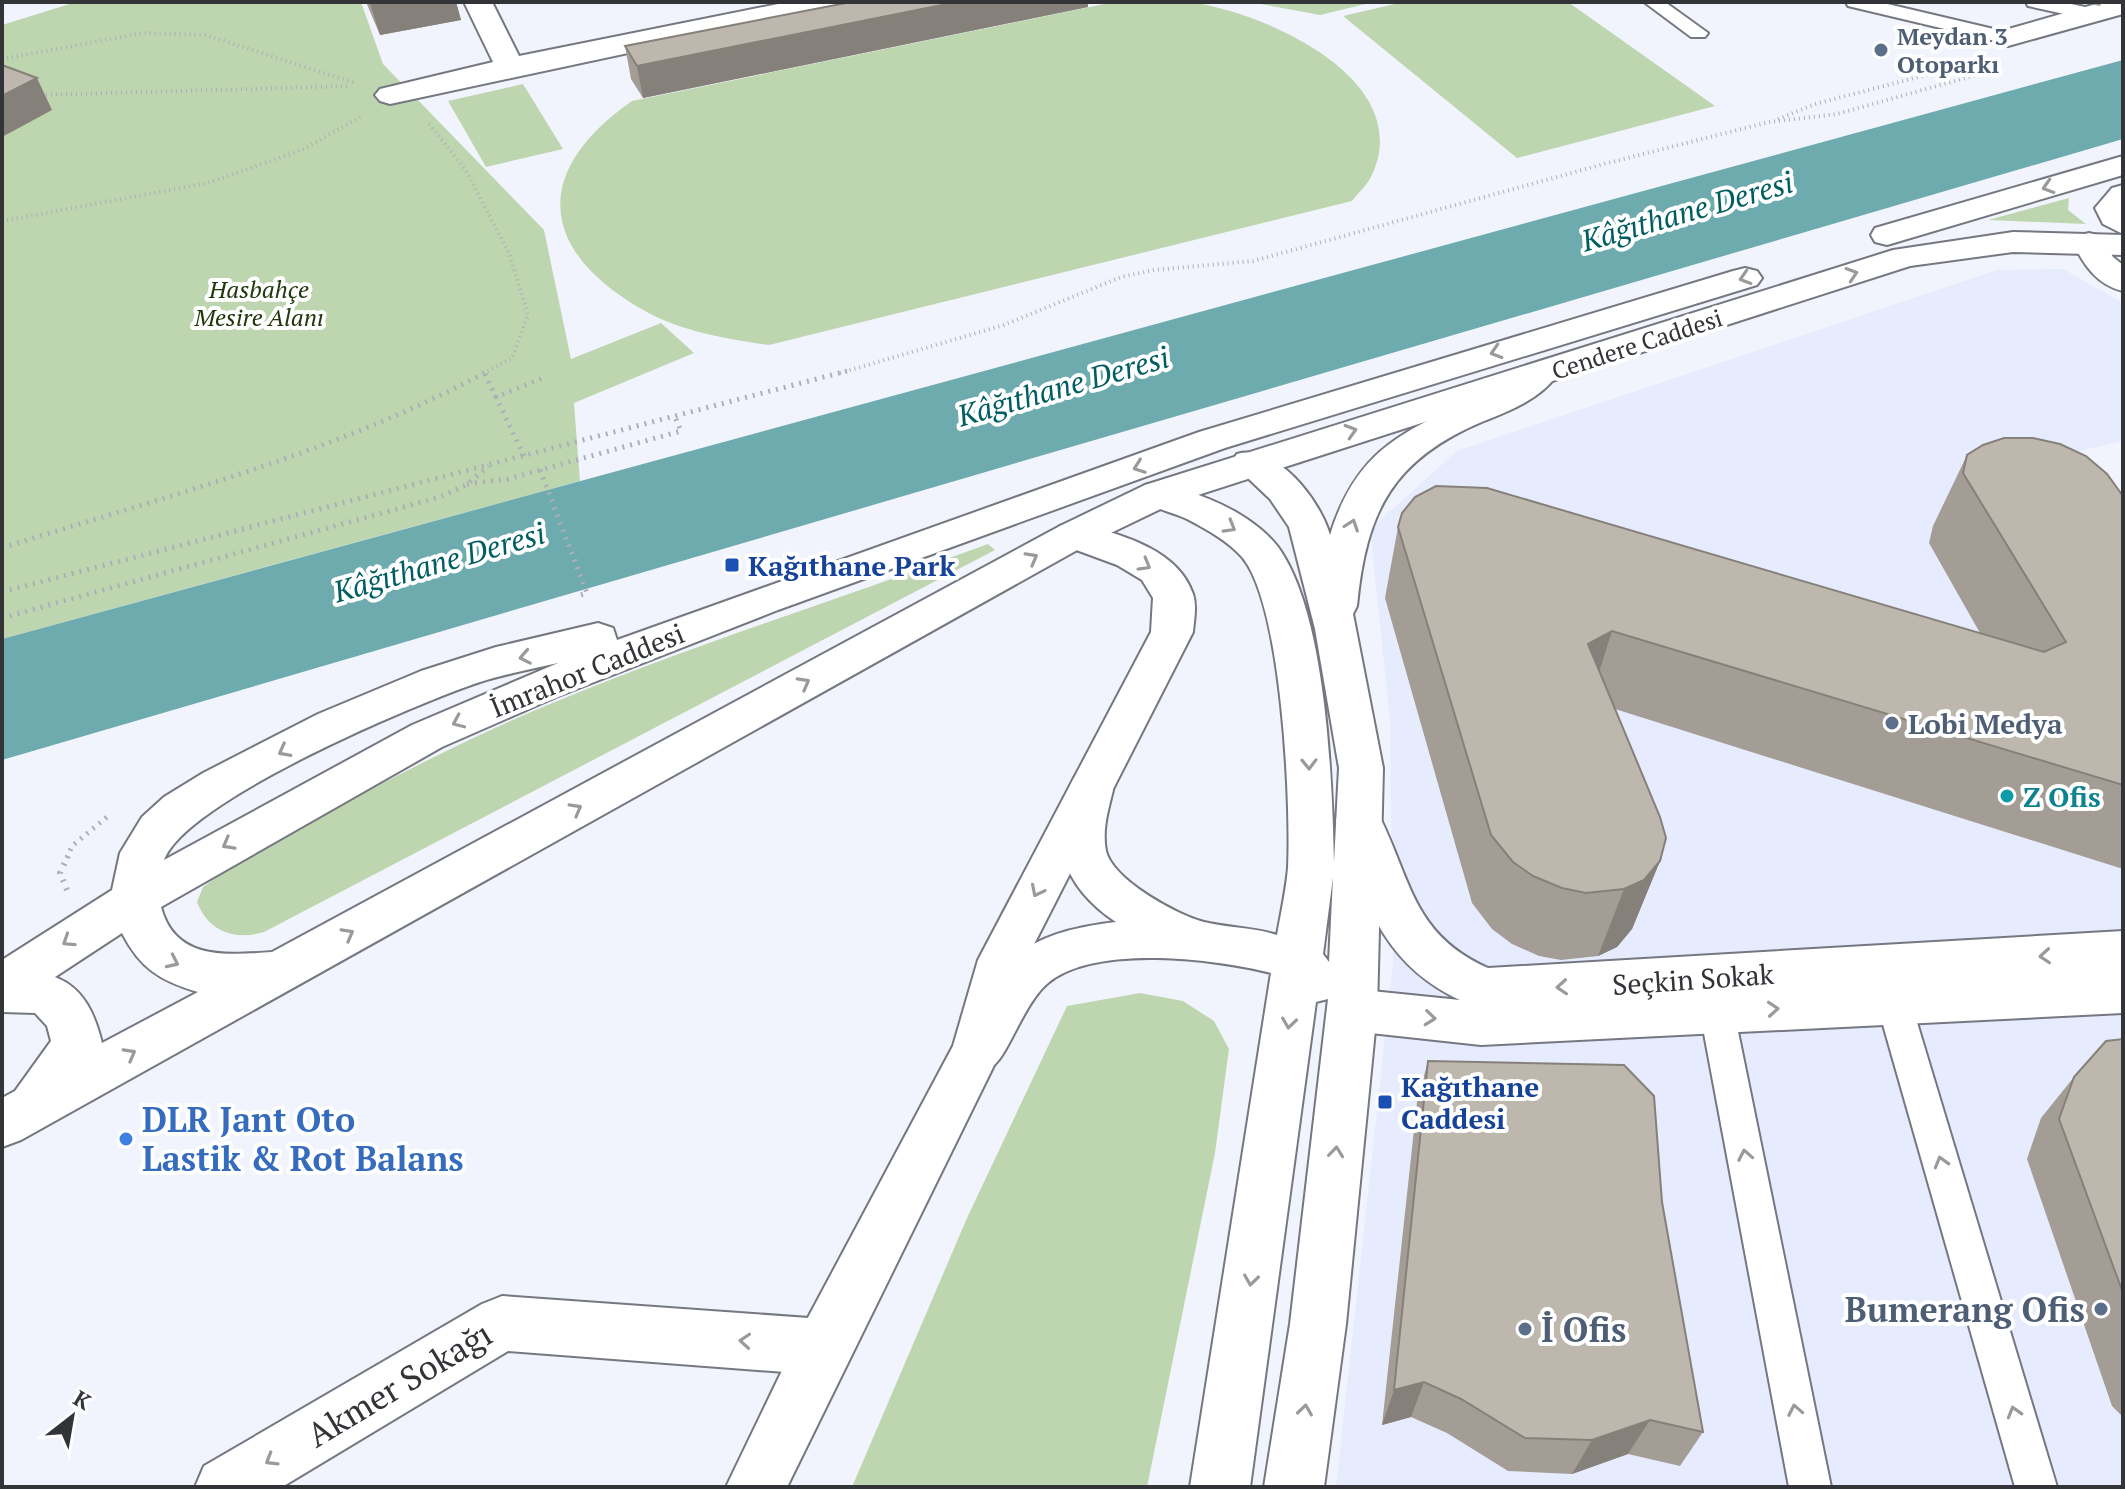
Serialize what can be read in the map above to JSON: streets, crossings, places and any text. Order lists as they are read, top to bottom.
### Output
{
  "streets": {
    "main road": [
      "Cendere Caddesi",
      "İmrahor Caddesi",
      "Seçkin Sokak",
      "Akmer Sokağı"
    ]
  },
  "crossings": [
    ["Cendere Caddesi", "İmrahor Caddesi"]
  ],
  "one_way": ["Akmer Sokağı"],
  "water": ["Kâğıthane Deresi"],
  "parks": ["Hasbahçe Mesire Alanı"],
  "places": {
    "other": [
      "Meydan 3 Otoparkı",
      "Lobi Medya",
      "Z Ofis",
      "DLR Jant Oto Lastik & Rot Balans",
      "Bumerang Ofis",
      "İ Ofis"
    ],
    "transit": ["Kağıthane Park", "Kağıthane Caddesi"]
  },
  "north": "top right"
}
